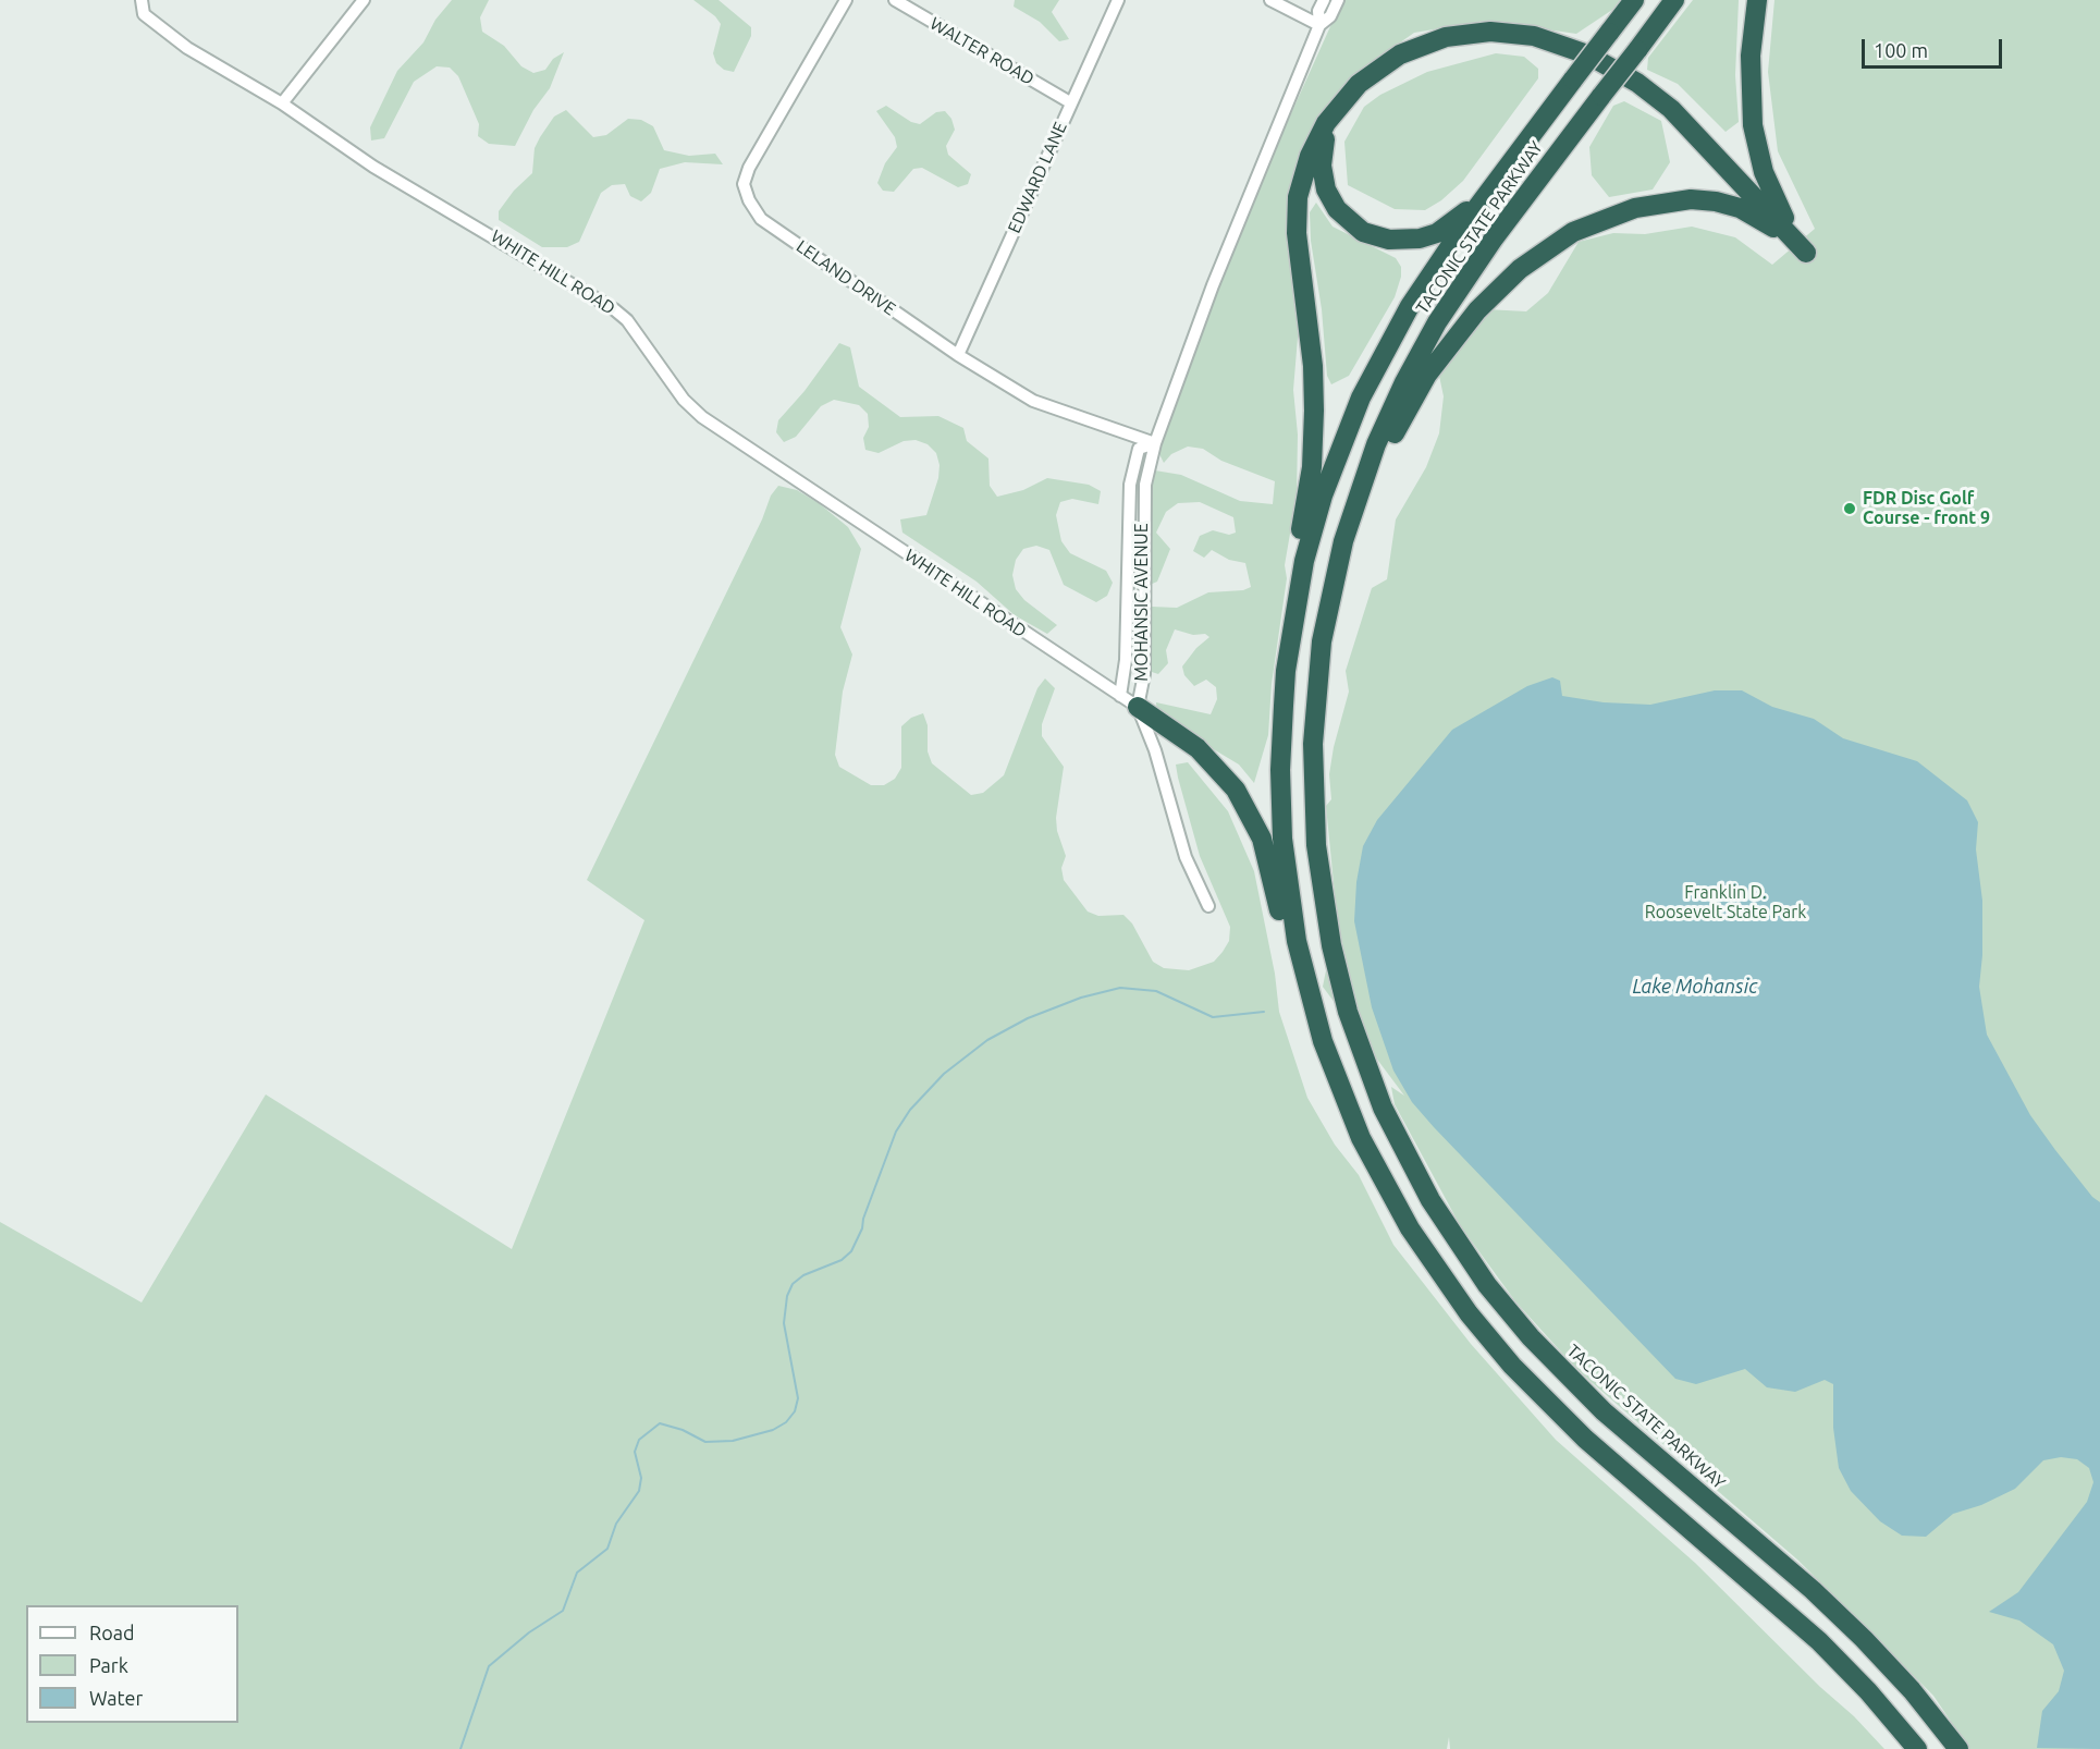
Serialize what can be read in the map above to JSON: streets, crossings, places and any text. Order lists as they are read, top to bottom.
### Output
{
  "streets": {
    "highway": ["TACONIC STATE PARKWAY"],
    "street": [
      "WALTER ROAD",
      "EDWARD LANE",
      "WHITE HILL ROAD",
      "LELAND DRIVE",
      "MOHANSIC AVENUE"
    ]
  },
  "crossings": [
    ["WALTER ROAD", "EDWARD LANE"],
    ["EDWARD LANE", "LELAND DRIVE"],
    ["WHITE HILL ROAD", "MOHANSIC AVENUE"],
    ["LELAND DRIVE", "MOHANSIC AVENUE"]
  ],
  "water": ["Lake Mohansic"],
  "parks": ["Franklin D. Roosevelt State Park"],
  "places": ["FDR Disc Golf Course - front 9"],
  "legend": ["Road", "Park", "Water"],
  "scale_bar": "100 m"
}
